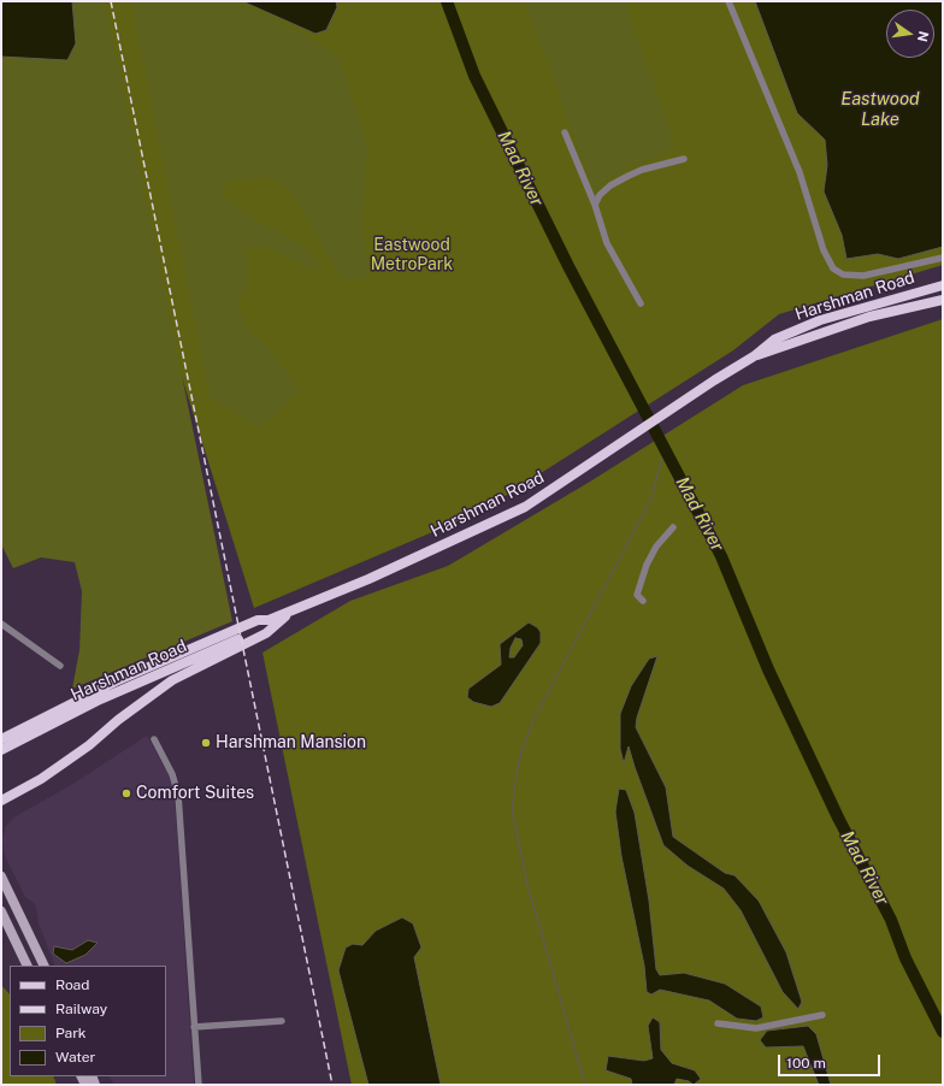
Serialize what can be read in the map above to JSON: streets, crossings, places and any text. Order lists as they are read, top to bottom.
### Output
{
  "streets": {
    "main road": ["Harshman Road"]
  },
  "water": ["Eastwood Lake", "Mad River"],
  "parks": ["Eastwood MetroPark"],
  "places": ["Harshman Mansion", "Comfort Suites"],
  "legend": [
    "Road",
    "Railway",
    "Park",
    "Water"
  ],
  "scale_bar": "100 m",
  "north": "right"
}
